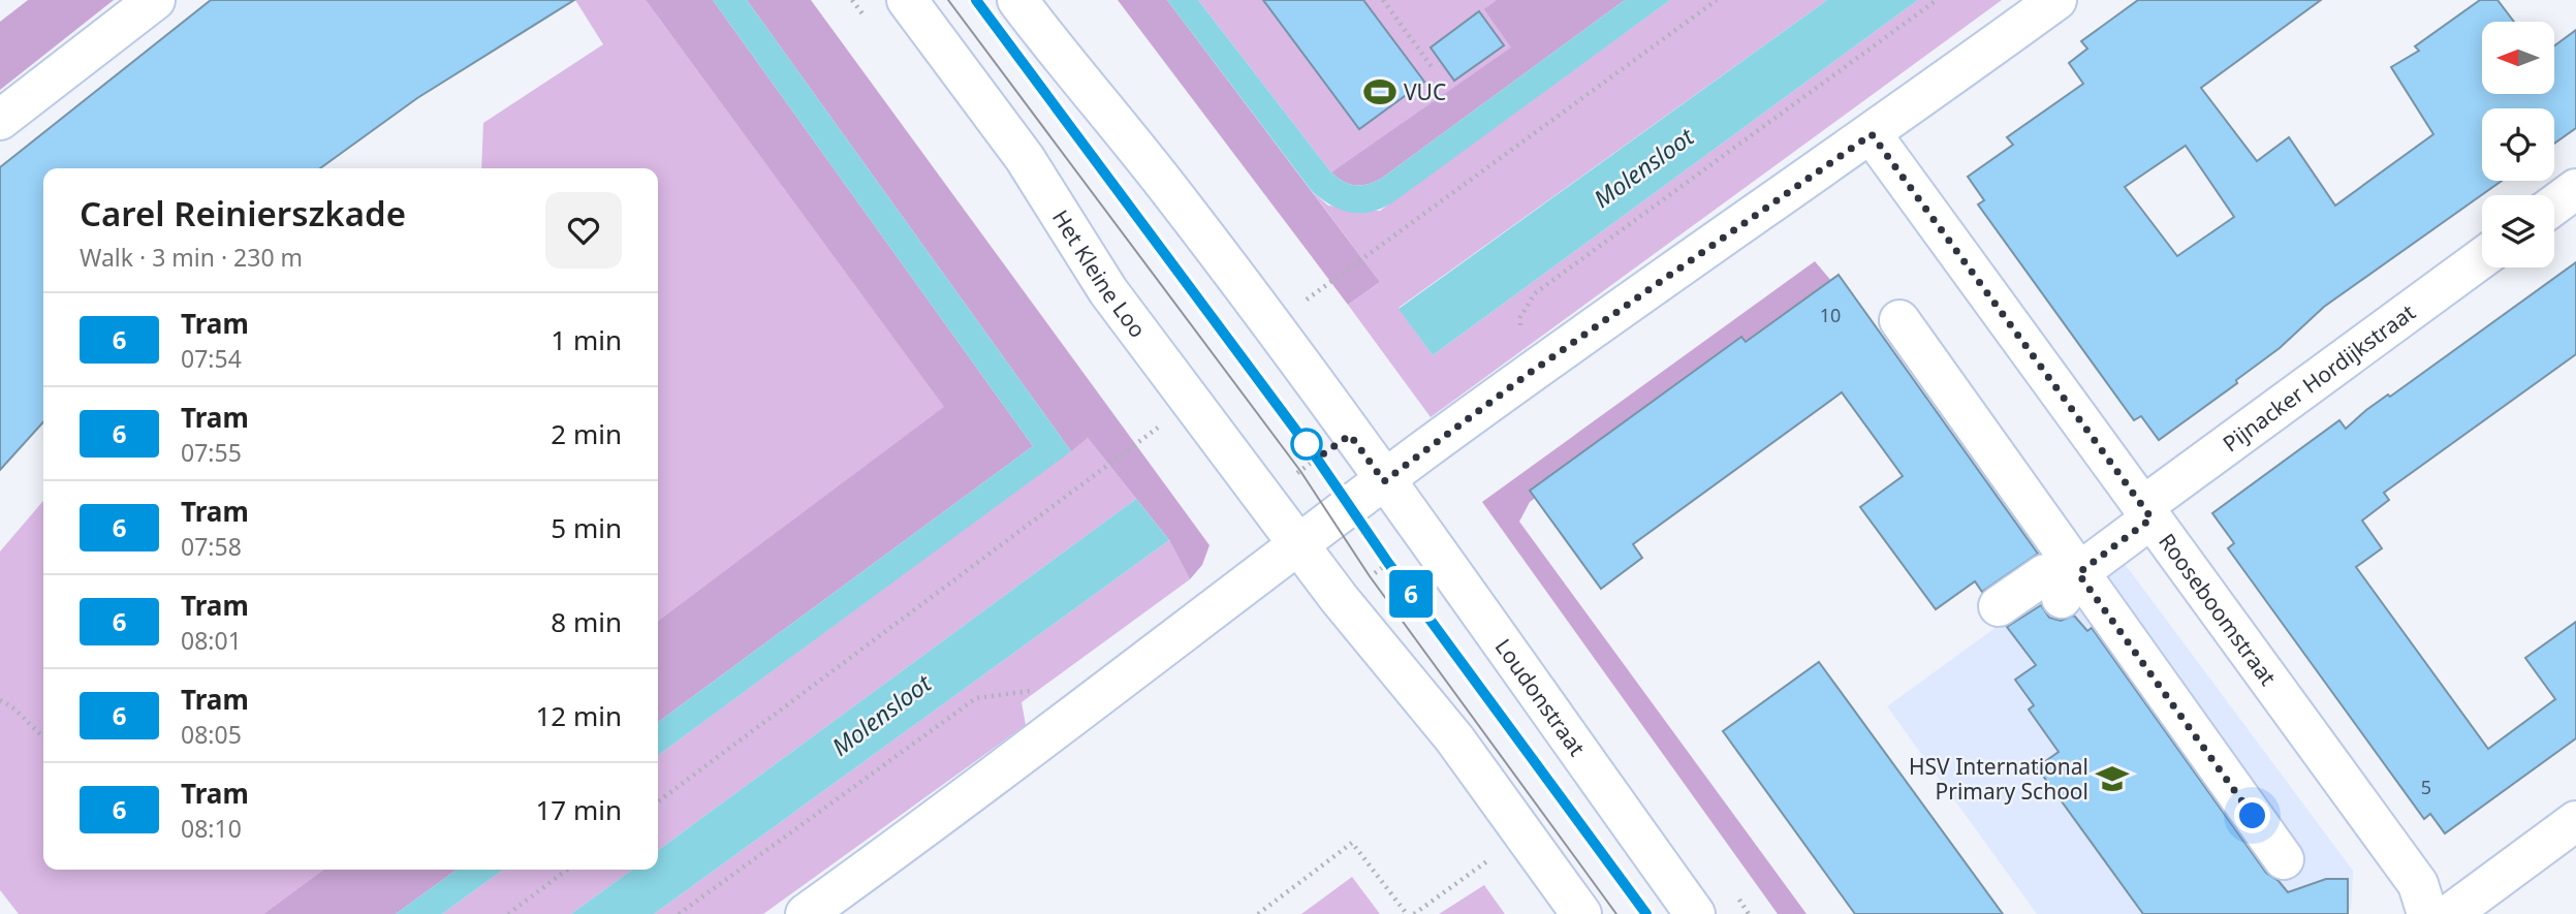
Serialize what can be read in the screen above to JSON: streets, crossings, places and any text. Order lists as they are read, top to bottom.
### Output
{
  "streets": {
    "street": [
      "Het Kleine Loo",
      "Pijnacker Hordijkstraat",
      "Rooseboomstraat",
      "Loudonstraat"
    ]
  },
  "crossings": [
    ["Pijnacker Hordijkstraat", "Rooseboomstraat"]
  ],
  "water": ["Molensloot"],
  "places": {
    "sports": ["VUC"],
    "school or university": ["HSV International Primary School"]
  },
  "lines": ["tram line 6"],
  "house_numbers": ["10", "5"],
  "north": "left",
  "page": {
    "on_map": "6",
    "heading": ["Carel Reinierszkade", "Walk · 3 min · 230 m"],
    "list": [
      {
        "mark": "6",
        "name": "Tram",
        "note": "07:54",
        "value": "1 min"
      },
      {
        "mark": "6",
        "name": "Tram",
        "note": "07:55",
        "value": "2 min"
      },
      {
        "mark": "6",
        "name": "Tram",
        "note": "07:58",
        "value": "5 min"
      },
      {
        "mark": "6",
        "name": "Tram",
        "note": "08:01",
        "value": "8 min"
      },
      {
        "mark": "6",
        "name": "Tram",
        "note": "08:05",
        "value": "12 min"
      },
      {
        "mark": "6",
        "name": "Tram",
        "note": "08:10",
        "value": "17 min"
      }
    ]
  }
}
